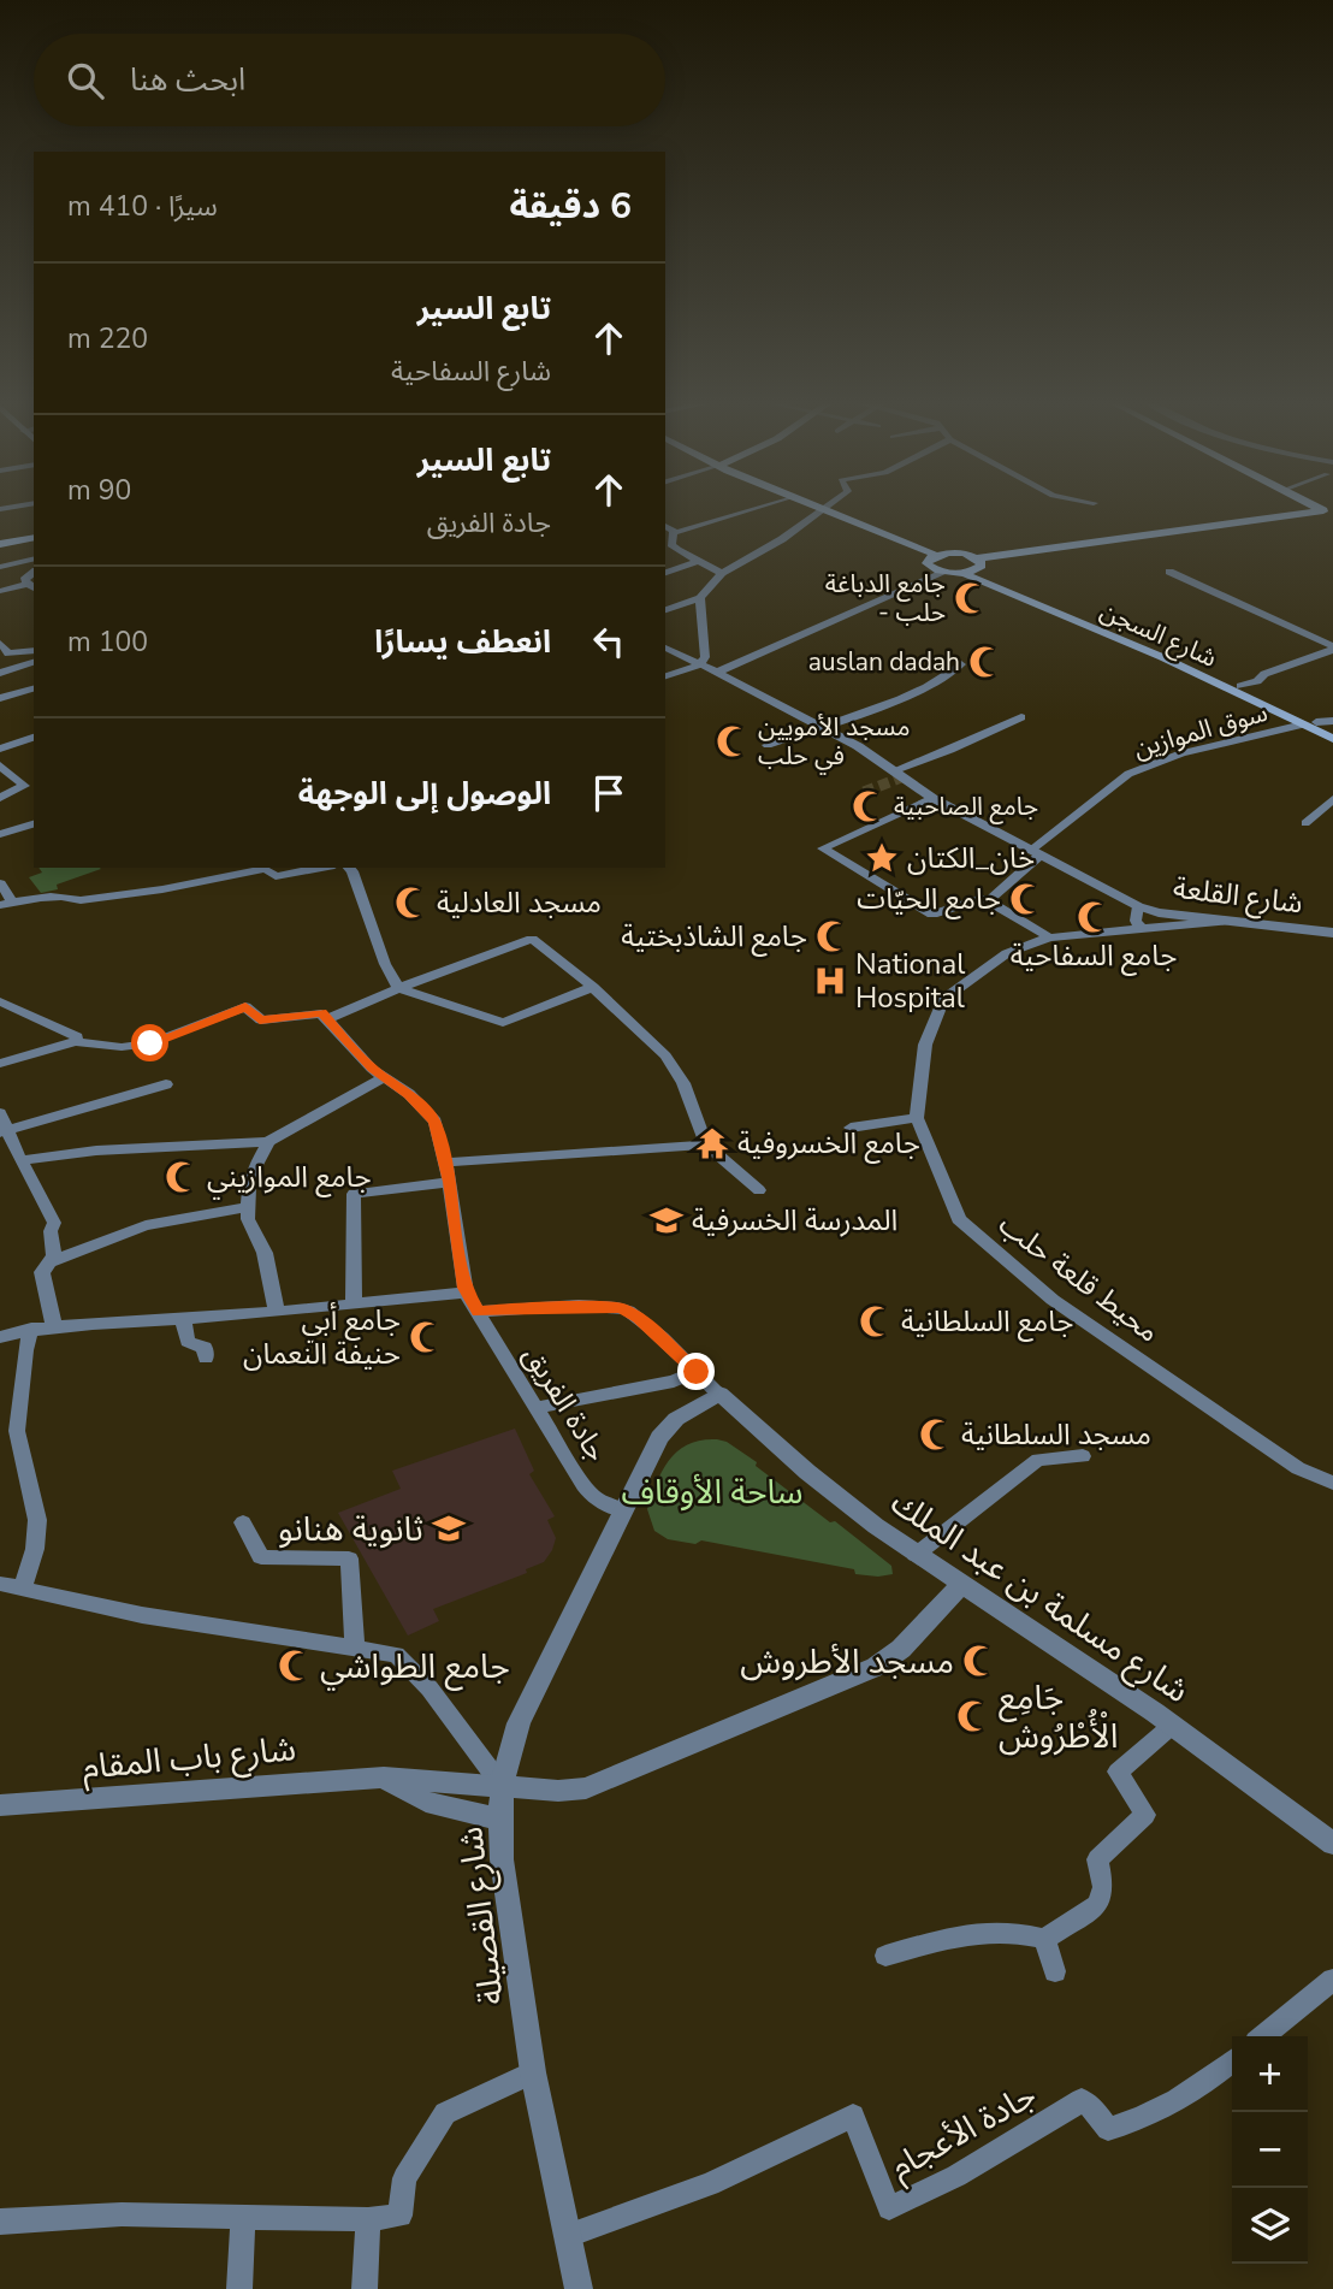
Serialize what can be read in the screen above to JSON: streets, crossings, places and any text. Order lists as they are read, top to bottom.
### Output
{
  "streets": {
    "main road": ["شارع السجن"],
    "street": [
      "سوق الموازين",
      "شارع القلعة",
      "محيط قلعة حلب",
      "جادة الفريق",
      "شارع مسلمة بن عبد الملك",
      "شارع باب المقام",
      "شارع القصيلة",
      "جادة الأعجام"
    ]
  },
  "crossings": [
    ["شارع السجن", "سوق الموازين"],
    ["شارع القلعة", "محيط قلعة حلب"],
    ["جادة الفريق", "شارع القصيلة"],
    ["شارع مسلمة بن عبد الملك", "شارع باب المقام"],
    ["شارع مسلمة بن عبد الملك", "شارع القصيلة"],
    ["شارع باب المقام", "شارع القصيلة"],
    ["شارع القصيلة", "جادة الأعجام"]
  ],
  "parks": ["ساحة الأوقاف"],
  "places": {
    "mosque": [
      "جامع الدباغة - حلب",
      "auslan dadah",
      "مسجد الأمويين في حلب",
      "جامع الصاحبية",
      "جامع الحيّات",
      "مسجد العادلية",
      "جامع السفاحية",
      "جامع الشاذبختية",
      "جامع الموازيني",
      "جامع السلطانية",
      "جامع أبي حنيفة النعمان",
      "مسجد السلطانية",
      "مسجد الأطروش",
      "جامع الطواشي",
      "جَامِع الْأُطْرُوش"
    ],
    "place": ["خان_الكتان"],
    "hospital": ["National Hospital"],
    "temple": ["جامع الخسروفية"],
    "school or university": ["المدرسة الخسرفية", "ثانوية هنانو"]
  },
  "page": {
    "search": "ابحث هنا",
    "heading": ["6 دقيقة", "سيرًا · 410 m"],
    "list": [
      ["تابع السير", "شارع السفاحية", "220 m"],
      ["تابع السير", "جادة الفريق", "90 m"],
      ["انعطف يسارًا", "100 m"],
      "الوصول إلى الوجهة"
    ],
    "map_buttons": ["+", "−"]
  }
}
